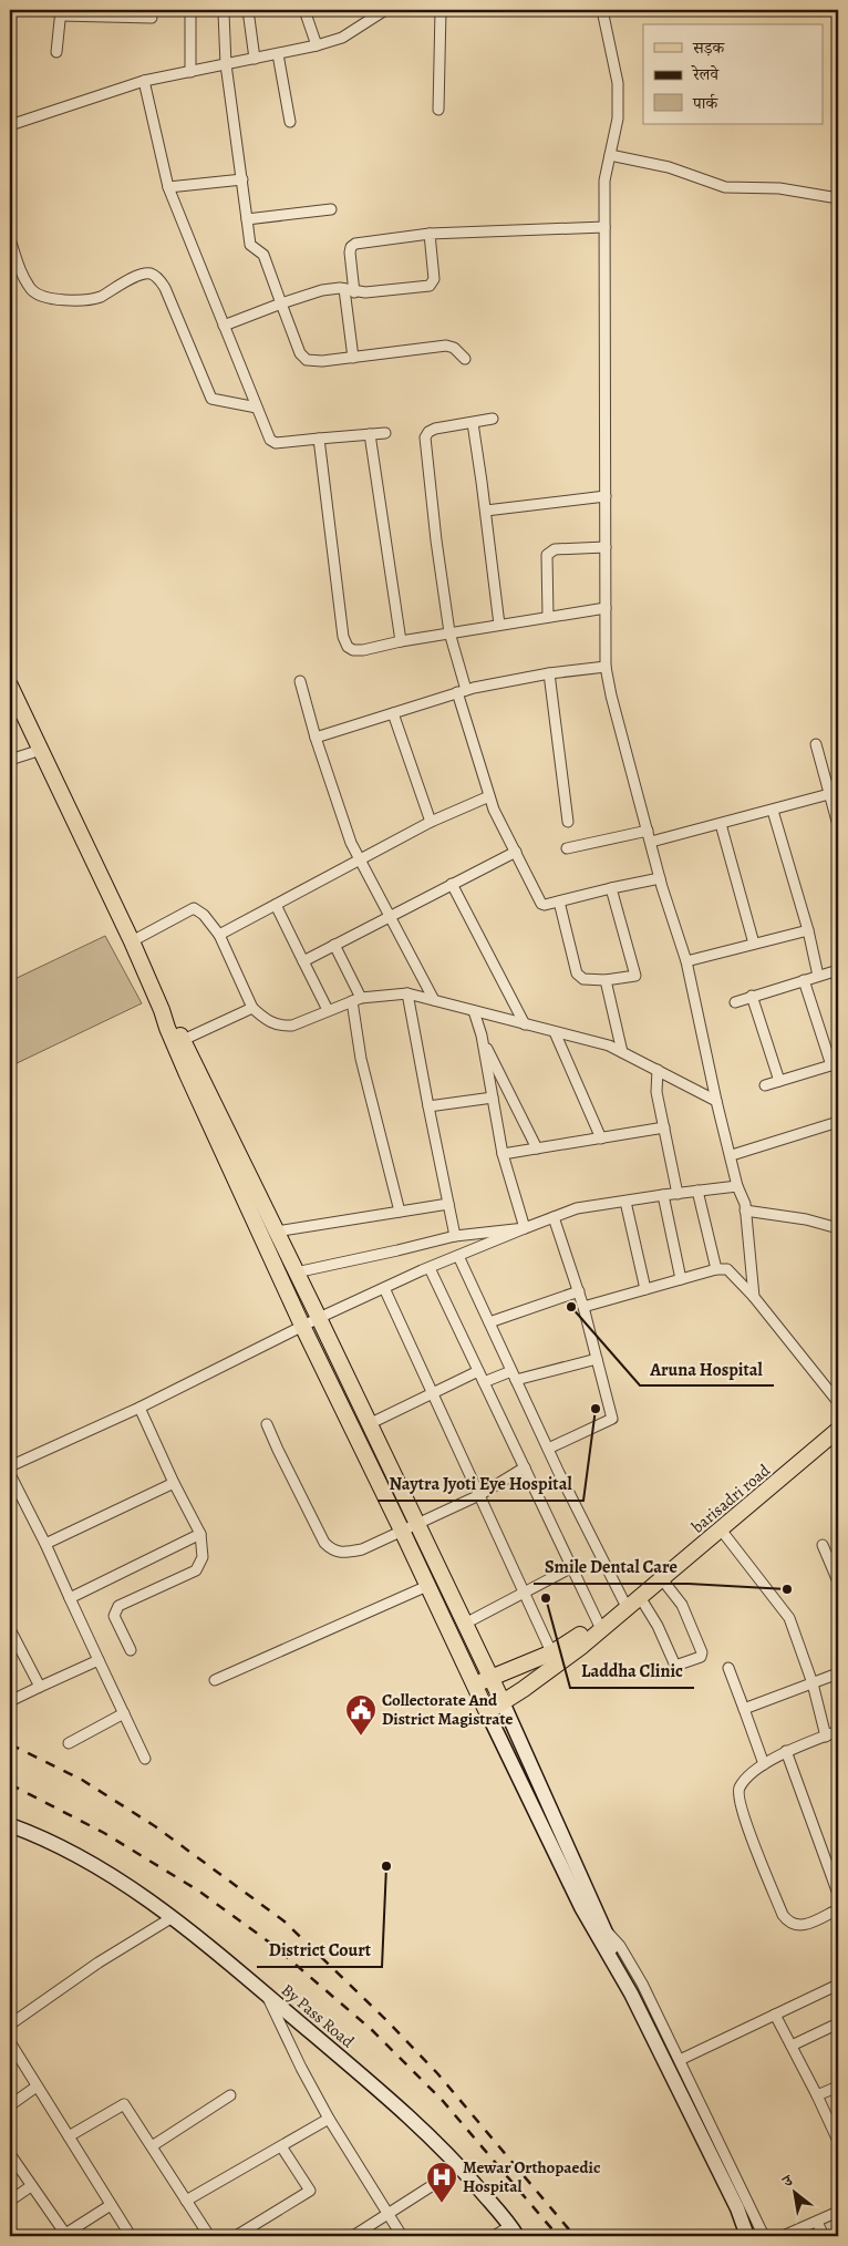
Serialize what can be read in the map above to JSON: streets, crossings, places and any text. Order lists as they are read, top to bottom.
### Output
{
  "streets": {
    "main road": ["barisadri road"],
    "street": ["By Pass Road"]
  },
  "places": {
    "other": [
      "Aruna Hospital",
      "Naytra Jyoti Eye Hospital",
      "Smile Dental Care",
      "Laddha Clinic",
      "District Court"
    ],
    "public building": ["Collectorate And District Magistrate"],
    "hospital": ["Mewar Orthopaedic Hospital"]
  },
  "legend": ["सड़क", "रेलवे", "पार्क"],
  "north": "top left"
}
